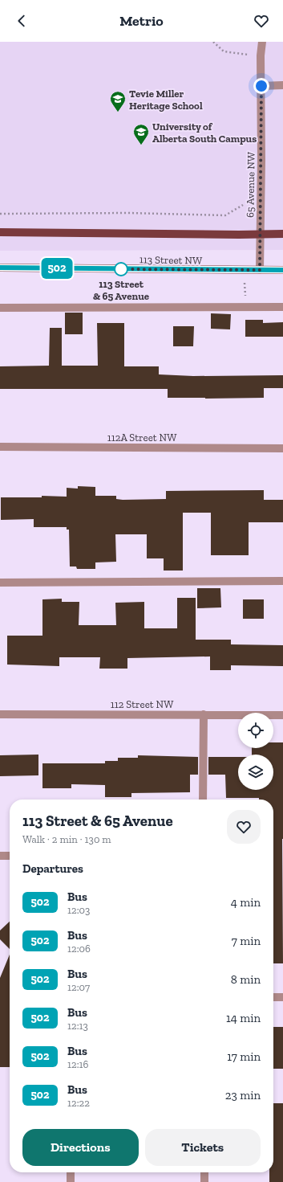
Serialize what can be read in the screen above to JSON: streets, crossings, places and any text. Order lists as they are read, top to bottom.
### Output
{
  "streets": {
    "main road": ["113 Street NW"],
    "street": ["65 Avenue NW", "112A Street NW", "112 Street NW"]
  },
  "crossings": [
    ["65 Avenue NW", "113 Street NW"]
  ],
  "places": {
    "school or university": ["Tevie Miller Heritage School", "University of Alberta South Campus"],
    "other": ["113 Street & 65 Avenue"]
  },
  "lines": ["bus line 502"],
  "page": {
    "header": "Metrio",
    "on_map": "502",
    "heading": [
      ["113 Street & 65 Avenue", "Walk · 2 min · 130 m"],
      "Departures"
    ],
    "list": [
      {
        "mark": "502",
        "name": "Bus",
        "note": "12:03",
        "value": "4 min"
      },
      {
        "mark": "502",
        "name": "Bus",
        "note": "12:06",
        "value": "7 min"
      },
      {
        "mark": "502",
        "name": "Bus",
        "note": "12:07",
        "value": "8 min"
      },
      {
        "mark": "502",
        "name": "Bus",
        "note": "12:13",
        "value": "14 min"
      },
      {
        "mark": "502",
        "name": "Bus",
        "note": "12:16",
        "value": "17 min"
      },
      {
        "mark": "502",
        "name": "Bus",
        "note": "12:22",
        "value": "23 min"
      }
    ],
    "buttons": ["Directions", "Tickets"]
  }
}
